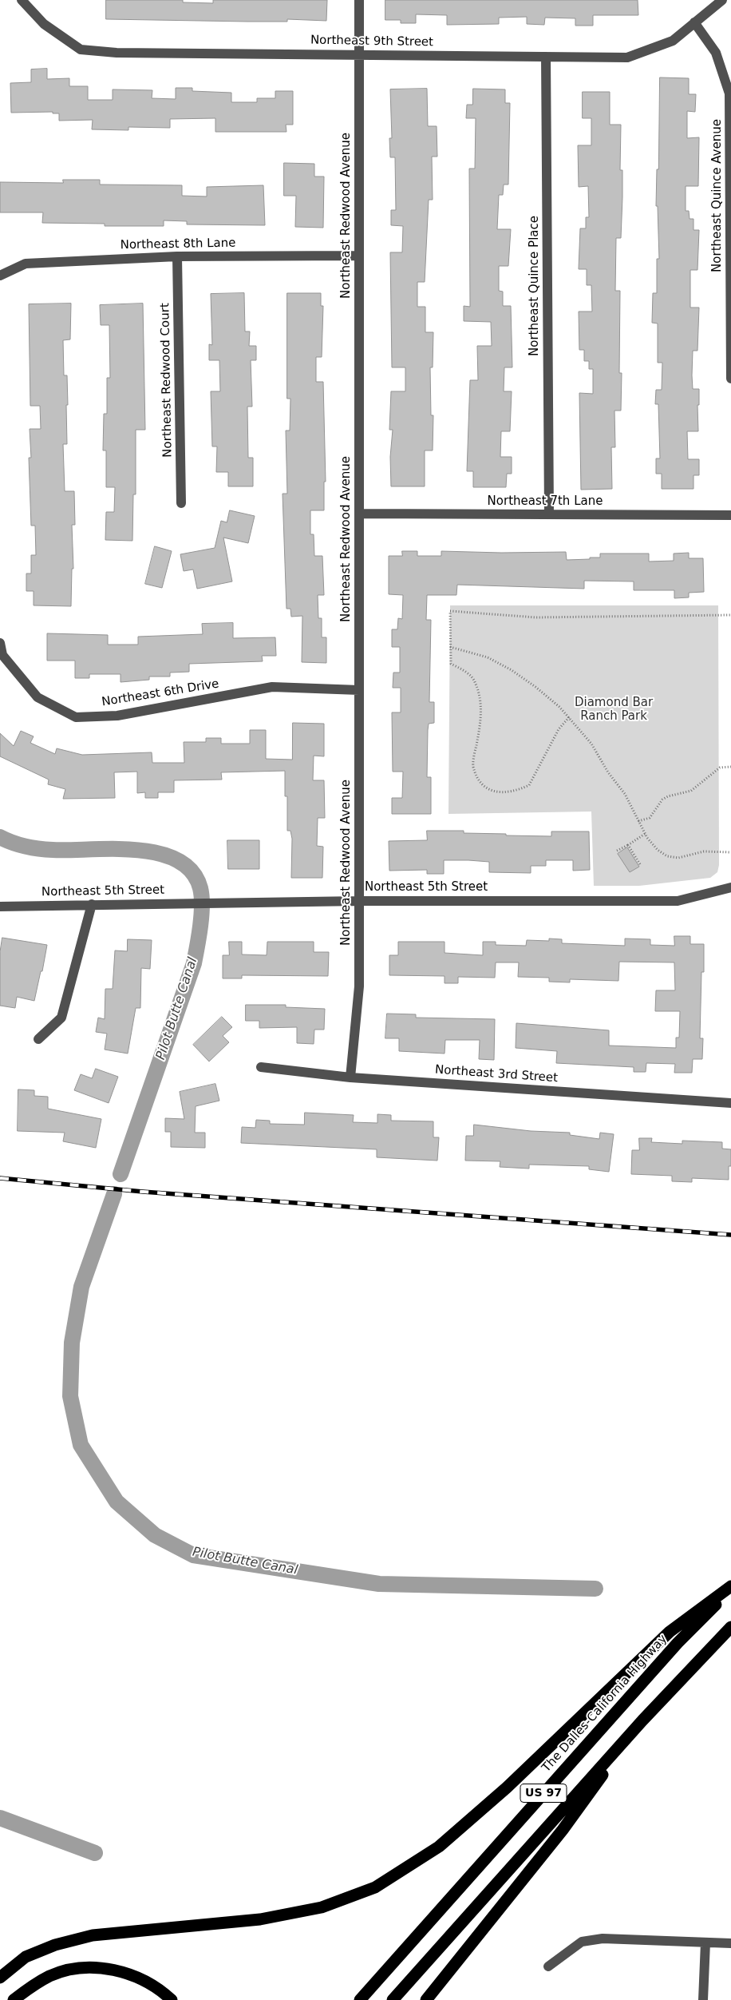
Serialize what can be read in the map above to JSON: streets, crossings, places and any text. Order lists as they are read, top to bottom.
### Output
{
  "streets": {
    "highway": ["The Dalles-California Highway", "US 97"],
    "street": [
      "Northeast 9th Street",
      "Northeast Quince Avenue",
      "Northeast Redwood Avenue",
      "Northeast 8th Lane",
      "Northeast Quince Place",
      "Northeast Redwood Court",
      "Northeast 7th Lane",
      "Northeast 6th Drive",
      "Northeast 5th Street",
      "Northeast 3rd Street"
    ]
  },
  "crossings": [
    ["Northeast 9th Street", "Northeast Quince Avenue"],
    ["Northeast 9th Street", "Northeast Redwood Avenue"],
    ["Northeast 9th Street", "Northeast Quince Place"],
    ["Northeast Redwood Avenue", "Northeast 8th Lane"],
    ["Northeast Redwood Avenue", "Northeast 7th Lane"],
    ["Northeast Redwood Avenue", "Northeast 6th Drive"],
    ["Northeast Redwood Avenue", "Northeast 5th Street"],
    ["Northeast Redwood Avenue", "Northeast 3rd Street"],
    ["Northeast 8th Lane", "Northeast Redwood Court"],
    ["Northeast Quince Place", "Northeast 7th Lane"]
  ],
  "water": ["Pilot Butte Canal"],
  "parks": ["Diamond Bar Ranch Park"]
}
